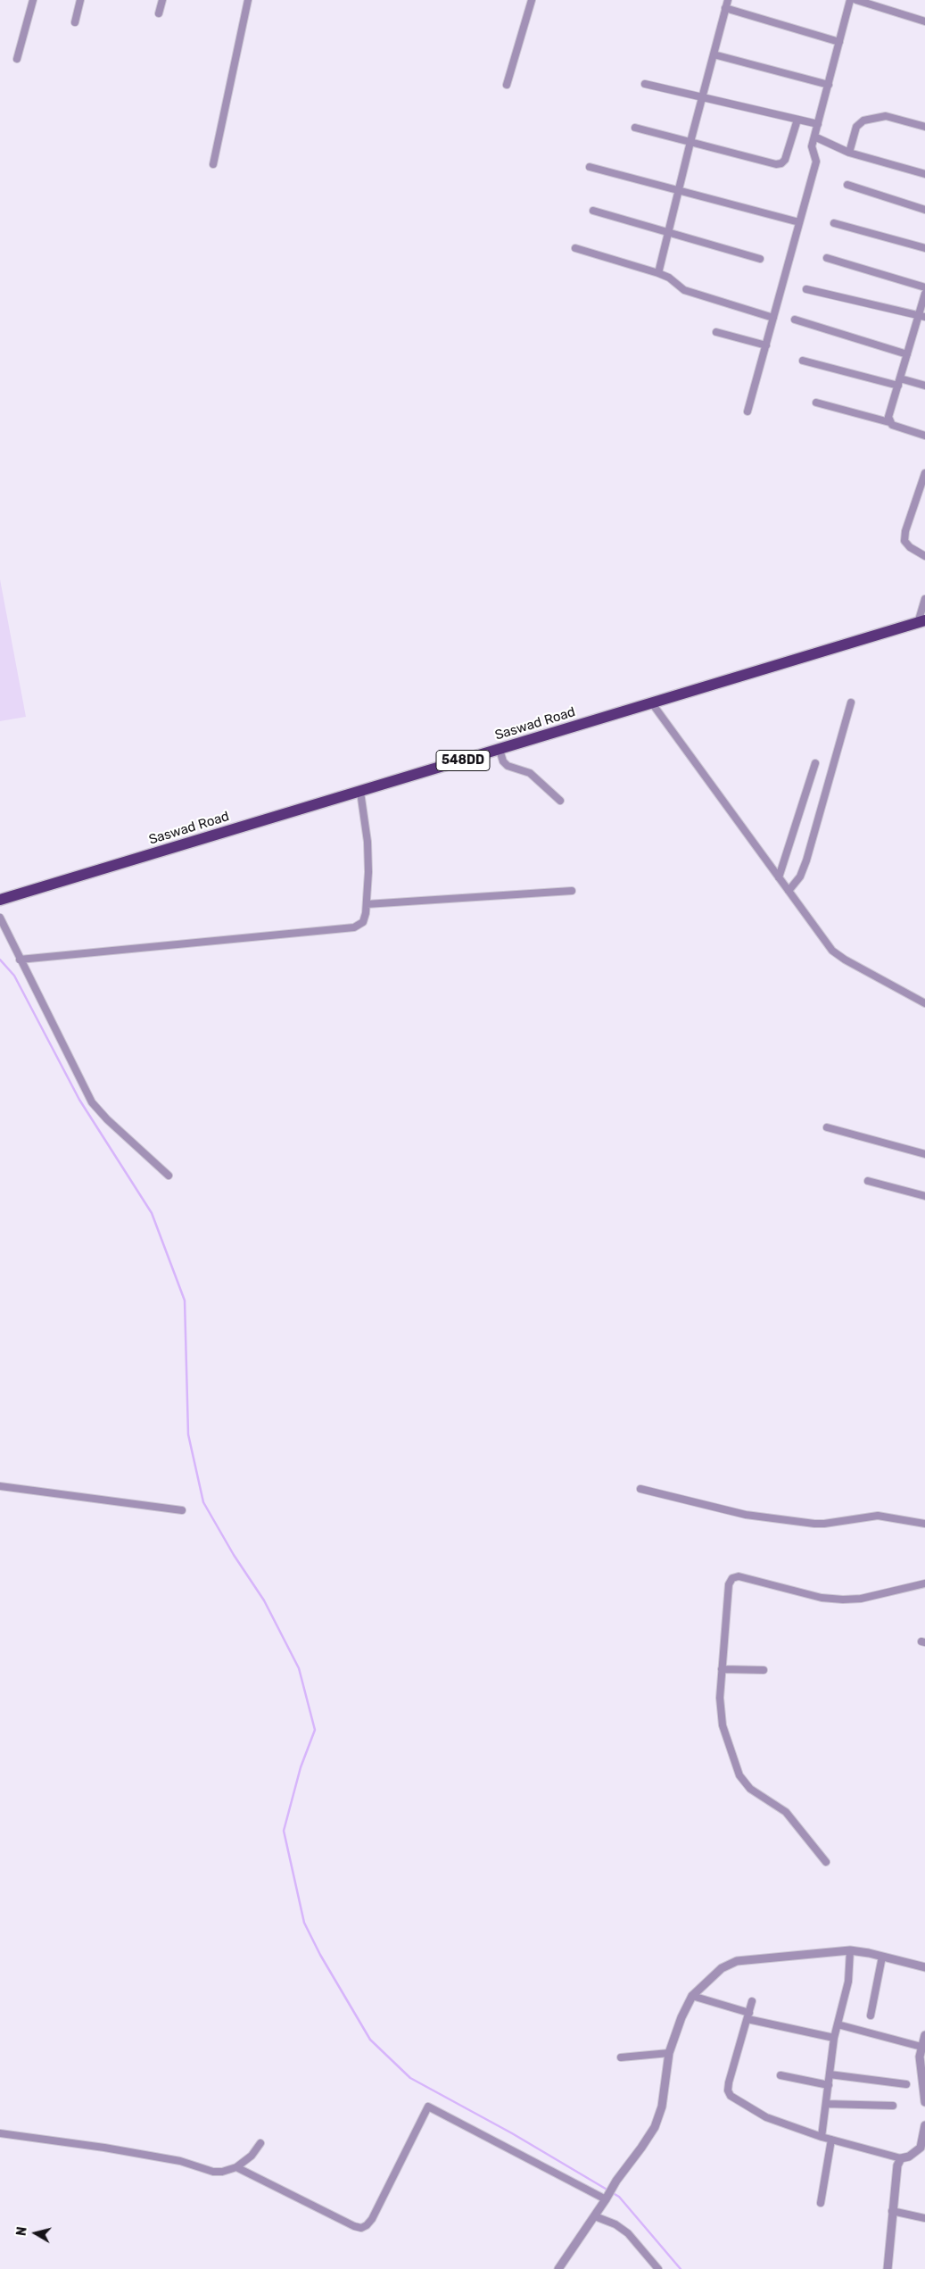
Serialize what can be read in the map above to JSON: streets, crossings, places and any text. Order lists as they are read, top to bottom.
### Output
{
  "streets": {
    "highway": ["Saswad Road", "548DD"]
  },
  "north": "left"
}
